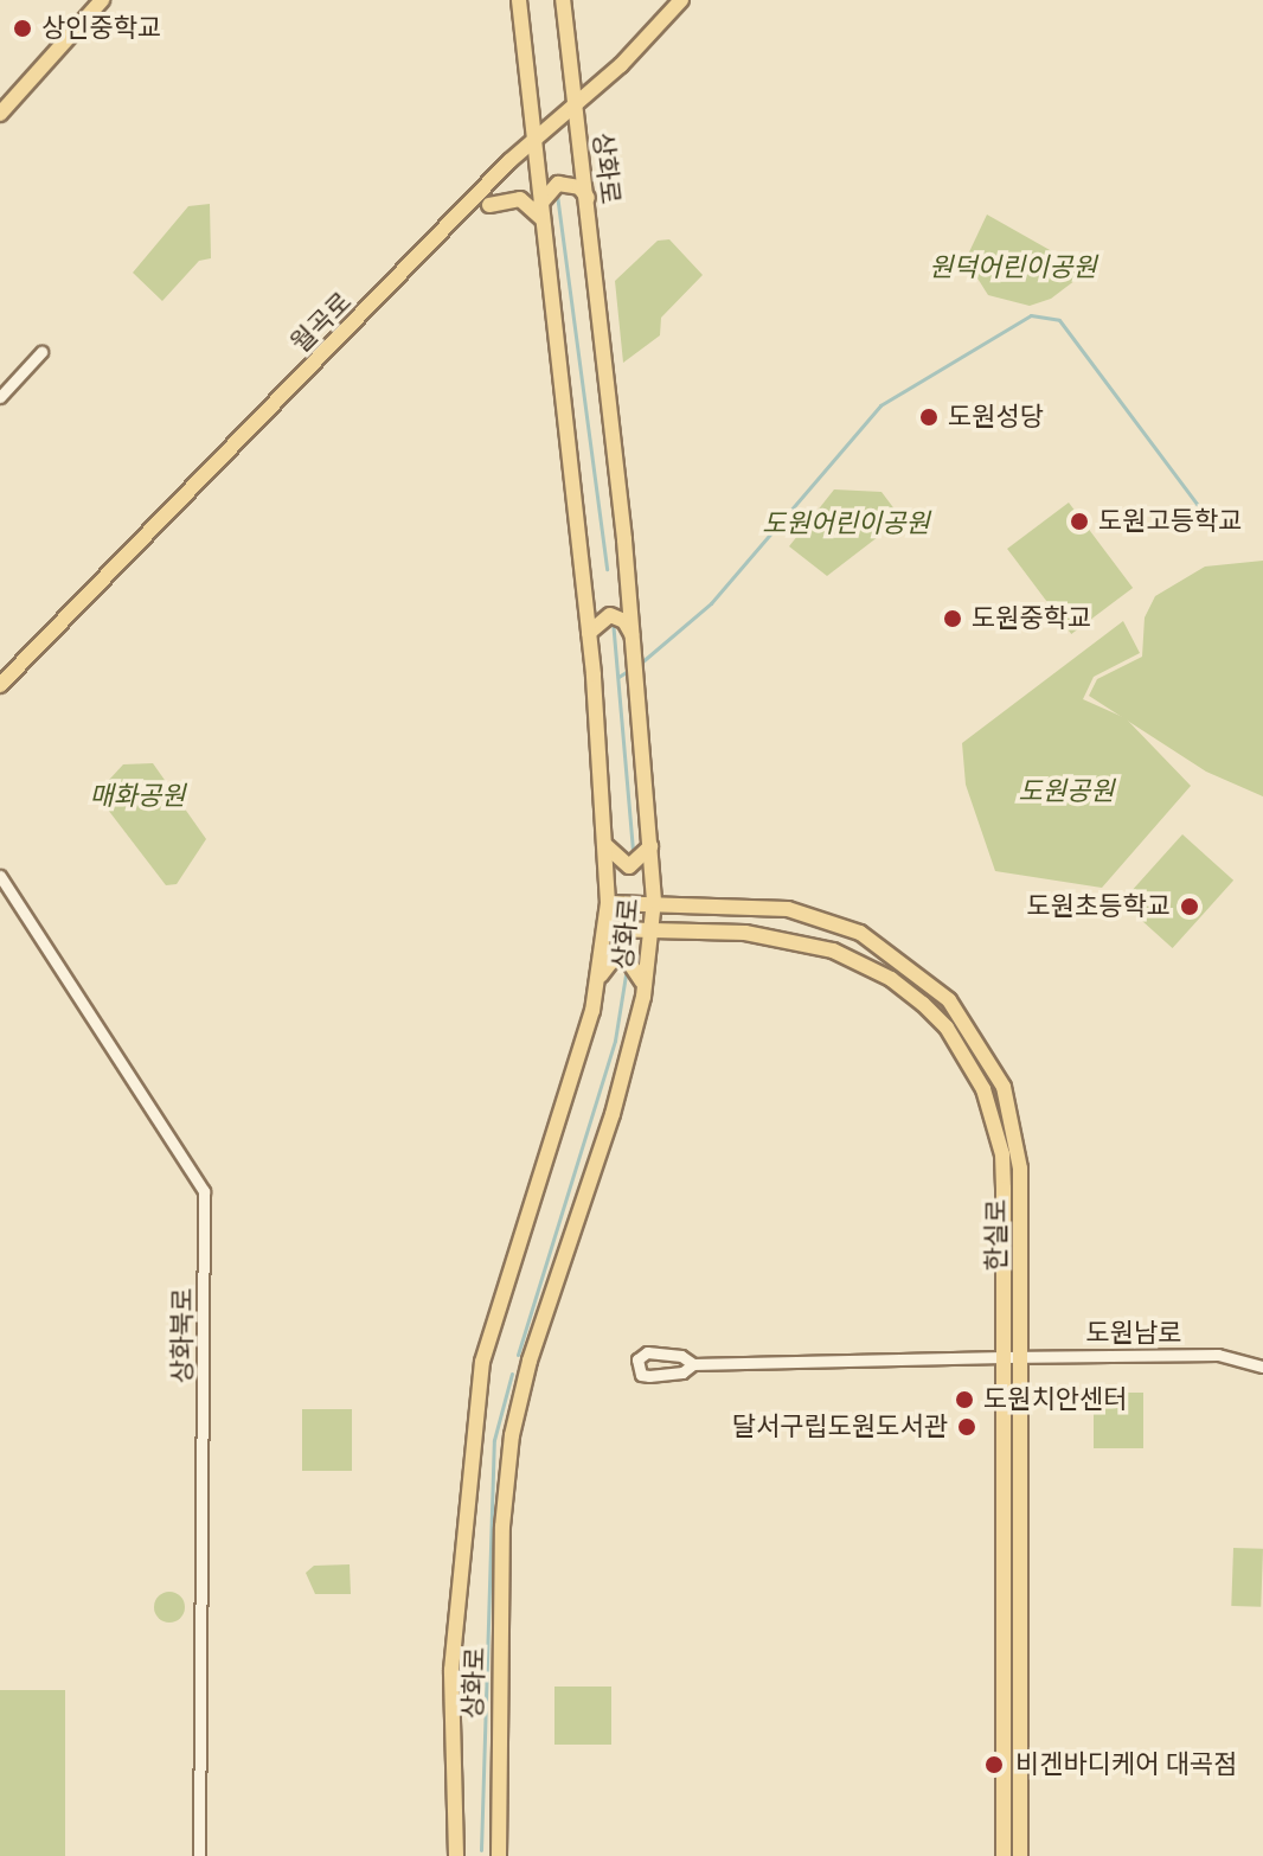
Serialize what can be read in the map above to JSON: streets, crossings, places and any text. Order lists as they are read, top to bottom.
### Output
{
  "streets": {
    "main road": ["상화로", "월곡로", "한실로"],
    "street": ["도원남로", "상화북로"]
  },
  "crossings": [
    ["상화로", "월곡로"],
    ["상화로", "한실로"],
    ["한실로", "도원남로"]
  ],
  "parks": [
    "원덕어린이공원",
    "도원어린이공원",
    "도원공원",
    "매화공원"
  ],
  "places": [
    "상인중학교",
    "도원성당",
    "도원고등학교",
    "도원중학교",
    "도원초등학교",
    "도원치안센터",
    "달서구립도원도서관",
    "비겐바디케어 대곡점"
  ]
}
